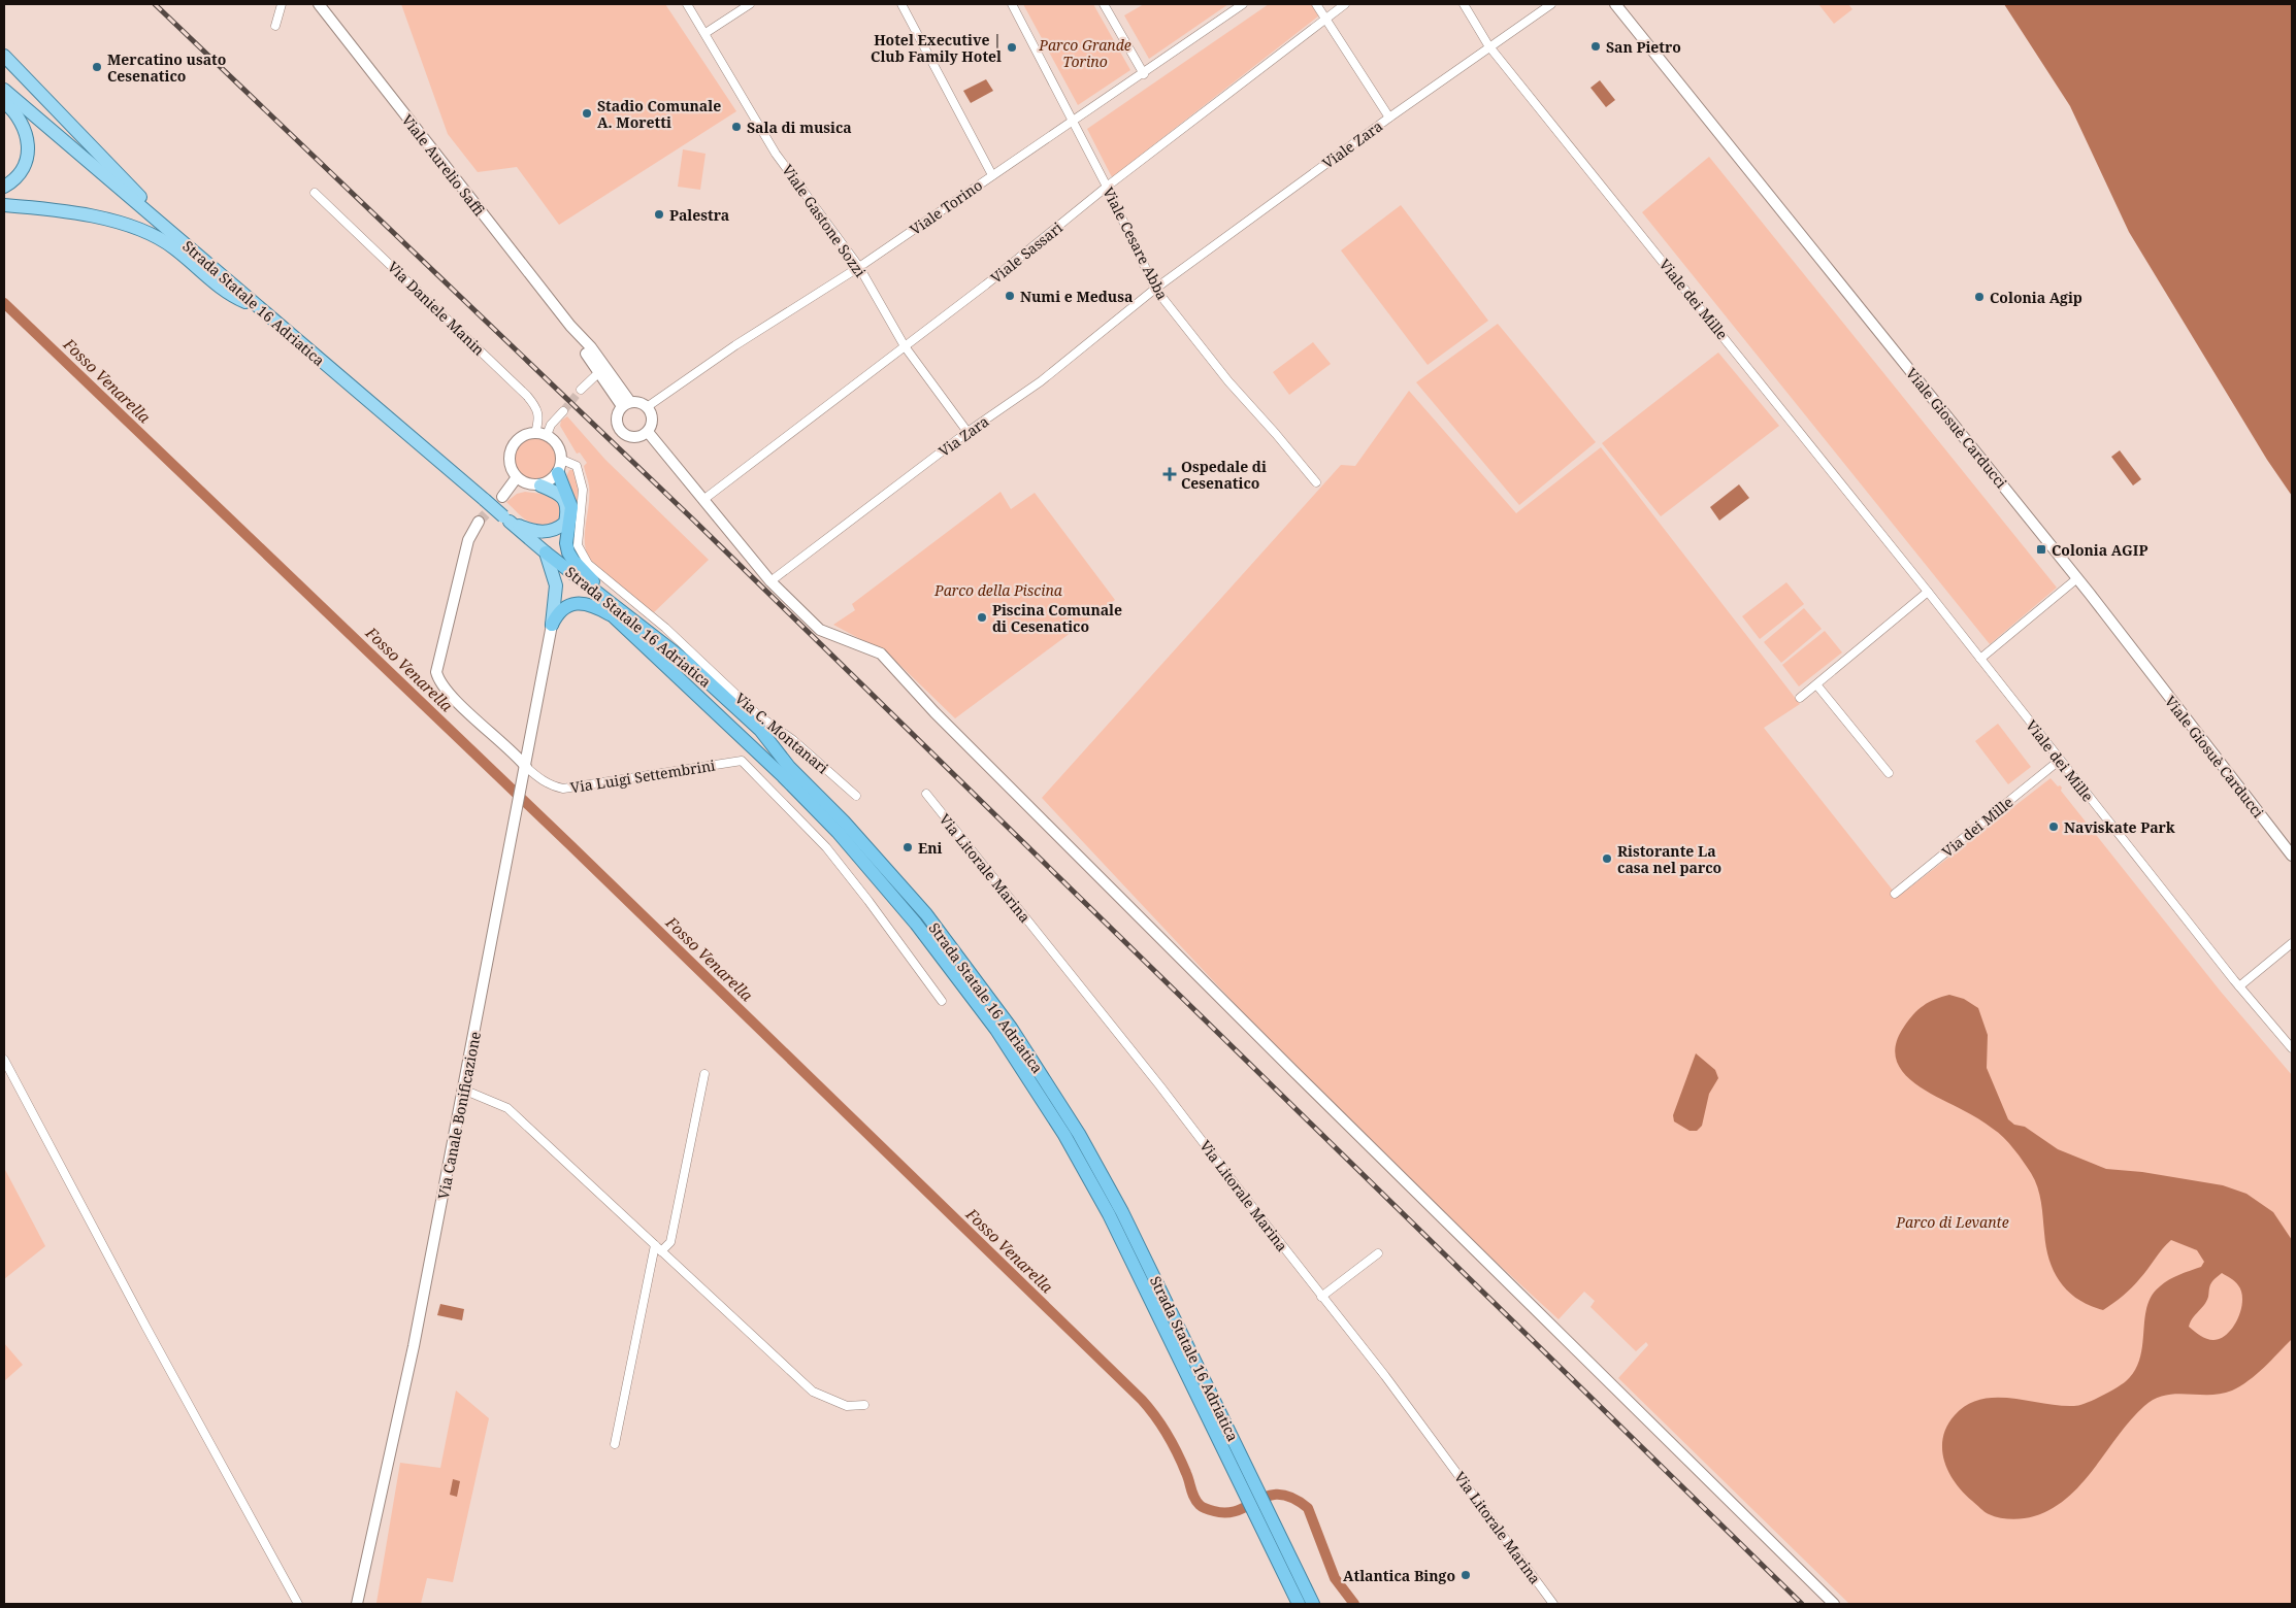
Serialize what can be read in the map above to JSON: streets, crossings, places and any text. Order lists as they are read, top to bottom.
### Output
{
  "streets": {
    "highway": ["Strada Statale 16 Adriatica"],
    "street": [
      "Viale Zara",
      "Viale Aurelio Saffi",
      "Viale Torino",
      "Viale Gastone Sozzi",
      "Viale Cesare Abba",
      "Viale Sassari",
      "Viale dei Mille",
      "Via Daniele Manin",
      "Viale Giosuè Carducci",
      "Via Zara",
      "Via C. Montanari",
      "Via Luigi Settembrini",
      "Via dei Mille",
      "Via Litorale Marina",
      "Via Canale Bonificazione"
    ]
  },
  "crossings": [
    ["Viale Zara", "Viale Cesare Abba"],
    ["Viale Zara", "Viale dei Mille"],
    ["Viale Zara", "Via Zara"],
    ["Viale Aurelio Saffi", "Viale Torino"],
    ["Viale Torino", "Viale Gastone Sozzi"],
    ["Viale Torino", "Viale Cesare Abba"],
    ["Viale Gastone Sozzi", "Viale Sassari"],
    ["Viale Gastone Sozzi", "Via Zara"],
    ["Viale Cesare Abba", "Viale Sassari"],
    ["Viale Cesare Abba", "Via Zara"],
    ["Viale dei Mille", "Via dei Mille"],
    ["Via Daniele Manin", "Via C. Montanari"],
    ["Via Luigi Settembrini", "Via Canale Bonificazione"]
  ],
  "water": ["Fosso Venarella"],
  "parks": ["Parco Grande Torino", "Parco della Piscina", "Parco di Levante"],
  "places": {
    "other": [
      "San Pietro",
      "Hotel Executive | Club Family Hotel",
      "Mercatino usato Cesenatico",
      "Stadio Comunale A. Moretti",
      "Sala di musica",
      "Palestra",
      "Numi e Medusa",
      "Colonia Agip",
      "Piscina Comunale di Cesenatico",
      "Naviskate Park",
      "Eni",
      "Ristorante La casa nel parco",
      "Atlantica Bingo"
    ],
    "health": ["Ospedale di Cesenatico"],
    "transit": ["Colonia AGIP"]
  }
}
